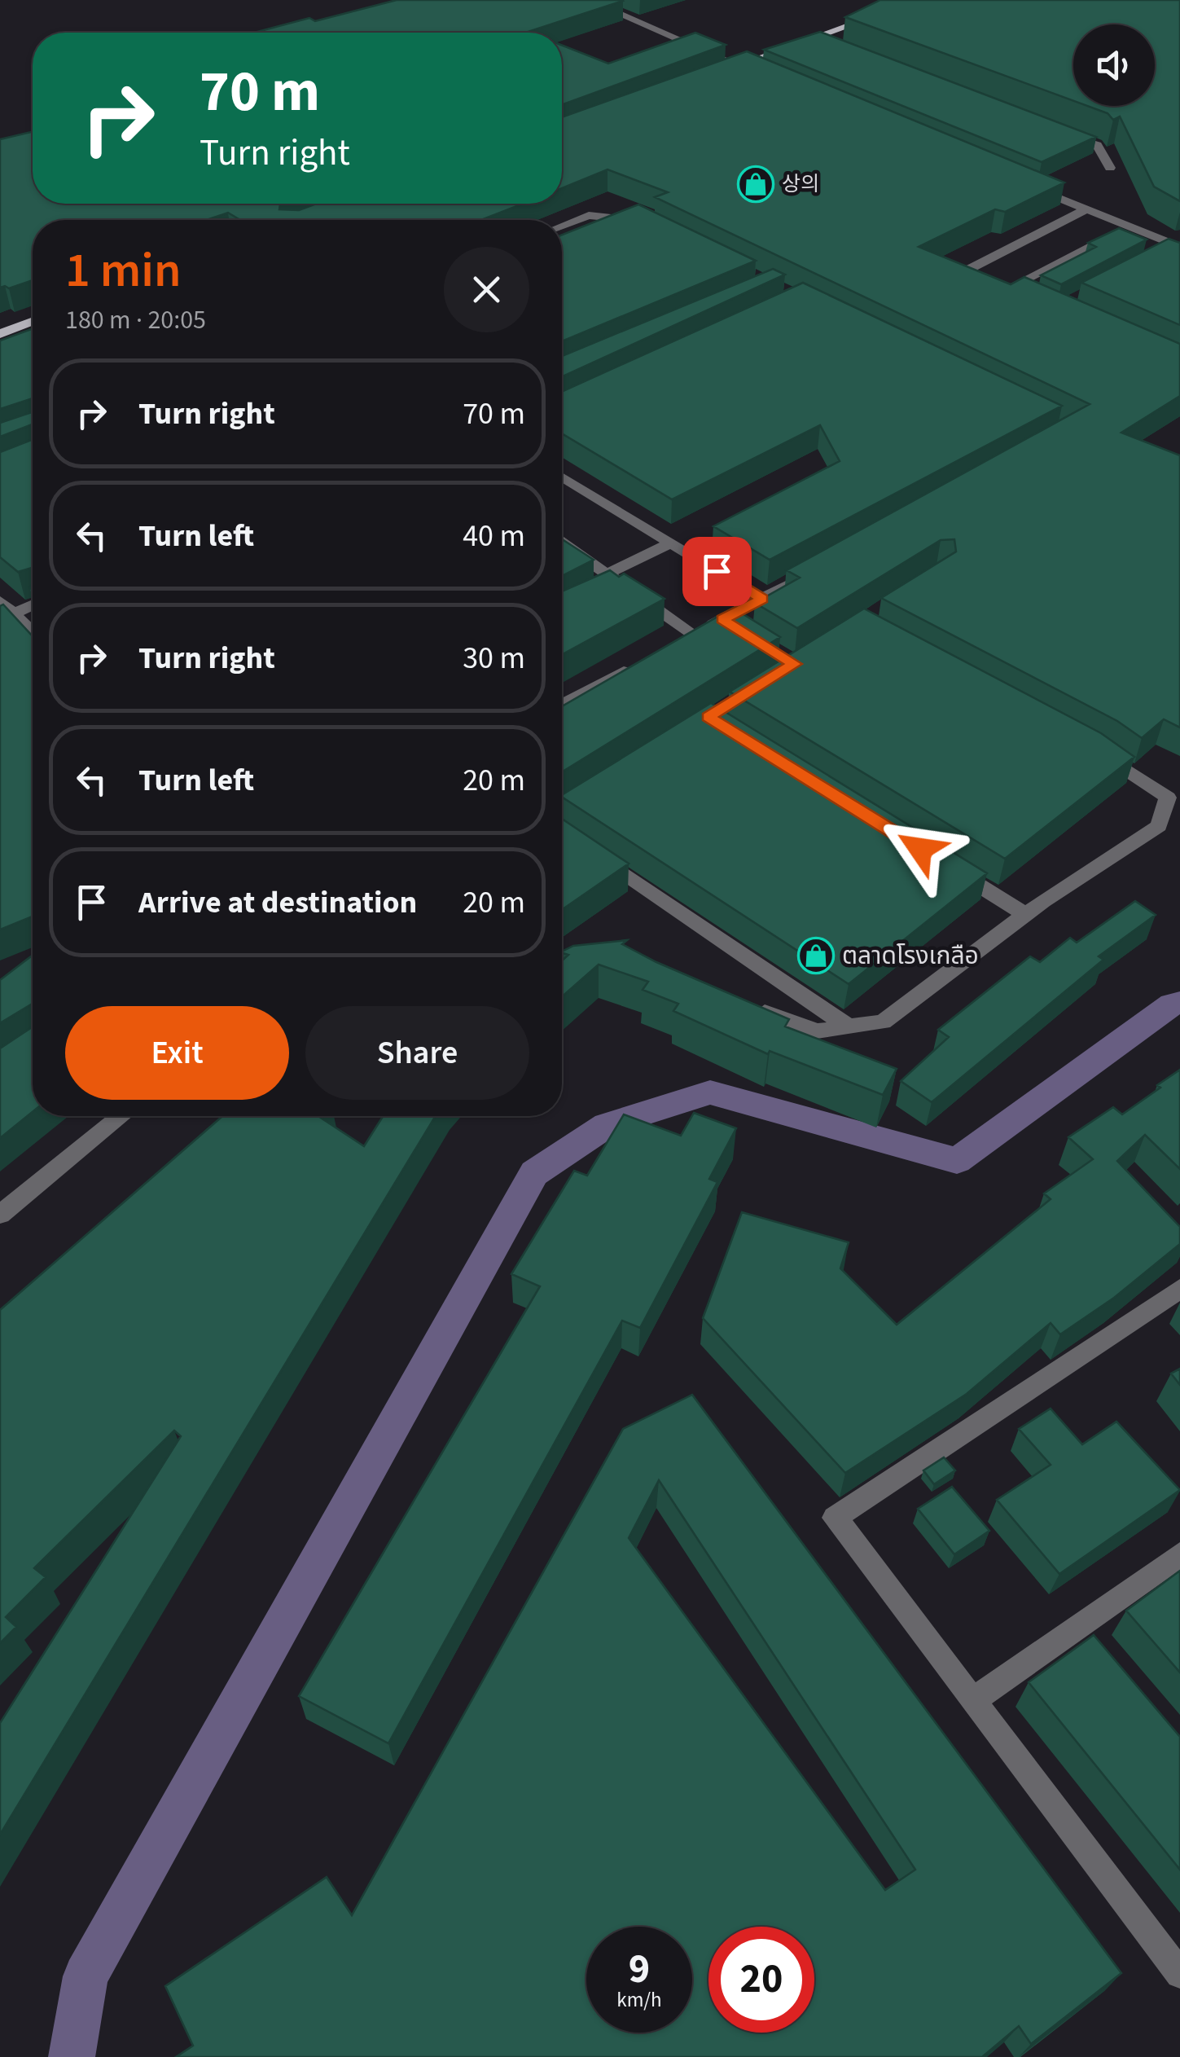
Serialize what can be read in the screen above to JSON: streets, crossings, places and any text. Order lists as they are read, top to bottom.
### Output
{
  "places": {
    "shop": ["상의", "ตลาดโรงเกลือ"]
  },
  "page": {
    "turn": ["70 m", "Turn right"],
    "heading": ["1 min", "180 m · 20:05"],
    "list": [
      {
        "name": "Turn right",
        "value": "70 m"
      },
      {
        "name": "Turn left",
        "value": "40 m"
      },
      {
        "name": "Turn right",
        "value": "30 m"
      },
      {
        "name": "Turn left",
        "value": "20 m"
      },
      {
        "name": "Arrive at destination",
        "value": "20 m"
      }
    ],
    "buttons": ["Exit", "Share"],
    "speed": "9 km/h",
    "limit": "20"
  }
}
